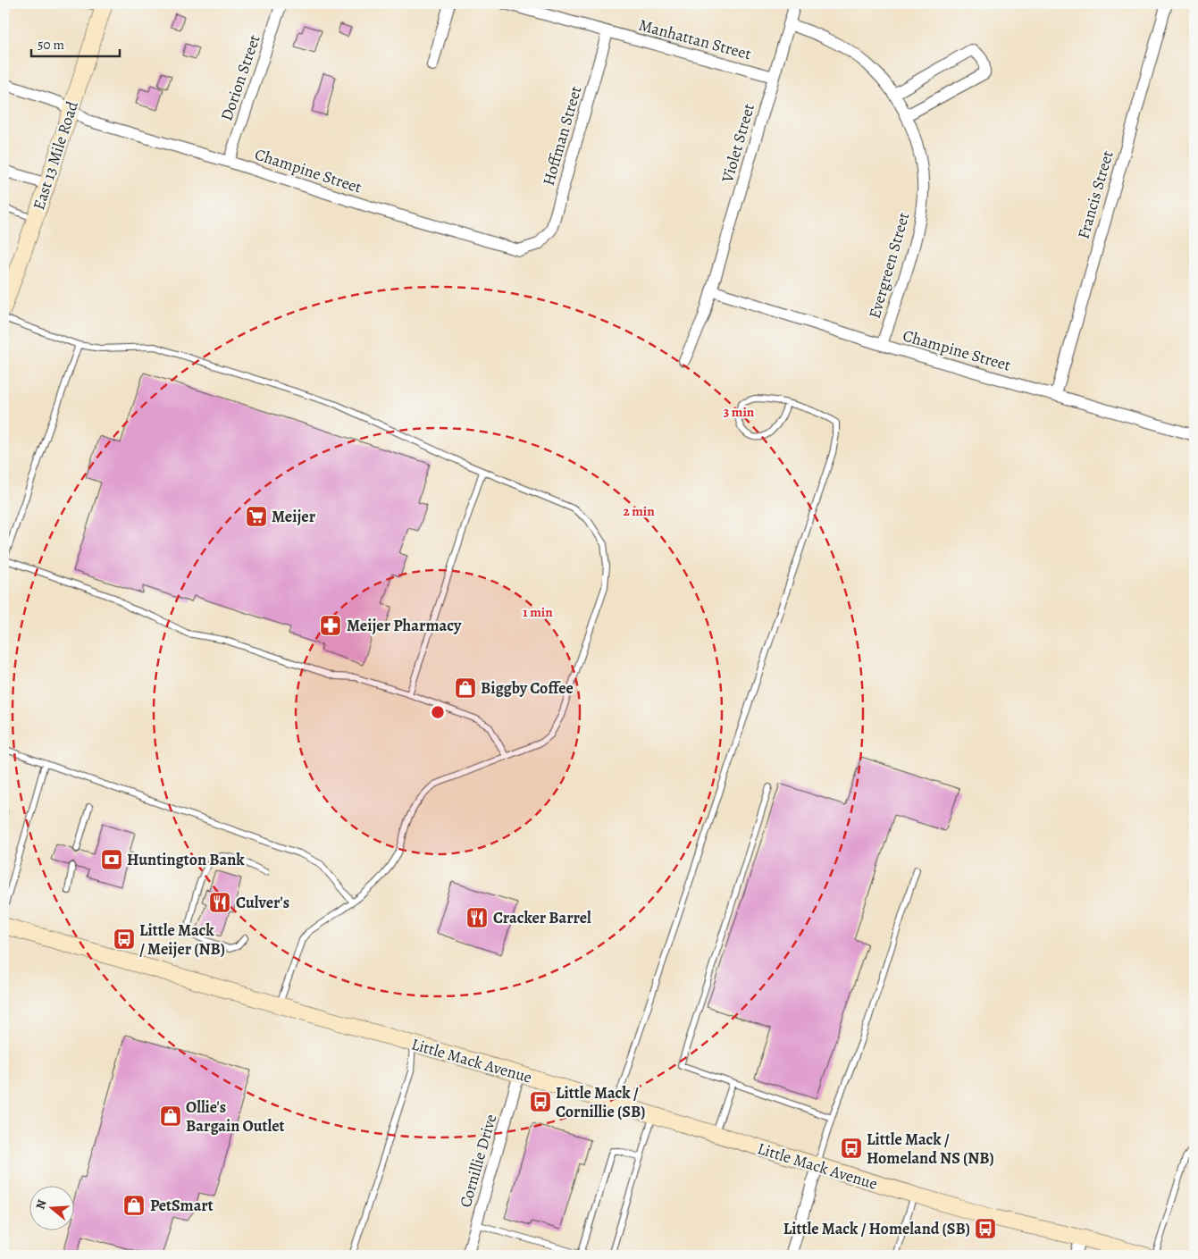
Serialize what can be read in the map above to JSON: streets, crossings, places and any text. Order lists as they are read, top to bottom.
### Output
{
  "streets": {
    "main road": ["East 13 Mile Road", "Little Mack Avenue"],
    "street": [
      "Manhattan Street",
      "Dorion Street",
      "Hoffman Street",
      "Violet Street",
      "Champine Street",
      "Francis Street",
      "Evergreen Street",
      "Cornillie Drive"
    ]
  },
  "crossings": [
    ["Manhattan Street", "Hoffman Street"],
    ["Manhattan Street", "Violet Street"],
    ["Dorion Street", "Champine Street"],
    ["Hoffman Street", "Champine Street"],
    ["Violet Street", "Champine Street"],
    ["Violet Street", "Evergreen Street"],
    ["East 13 Mile Road", "Champine Street"],
    ["Champine Street", "Francis Street"],
    ["Champine Street", "Evergreen Street"],
    ["Little Mack Avenue", "Cornillie Drive"]
  ],
  "places": {
    "supermarket": ["Meijer"],
    "pharmacy": ["Meijer Pharmacy"],
    "shop": ["Biggby Coffee", "Ollie's Bargain Outlet", "PetSmart"],
    "bank": ["Huntington Bank"],
    "restaurant": ["Culver's", "Cracker Barrel"],
    "bus stop": [
      "Little Mack / Meijer (NB)",
      "Little Mack / Cornillie (SB)",
      "Little Mack / Homeland NS (NB)",
      "Little Mack / Homeland (SB)"
    ]
  },
  "scale_bar": "50 m",
  "north": "left",
  "rings": ["3 min", "2 min", "1 min"]
}
